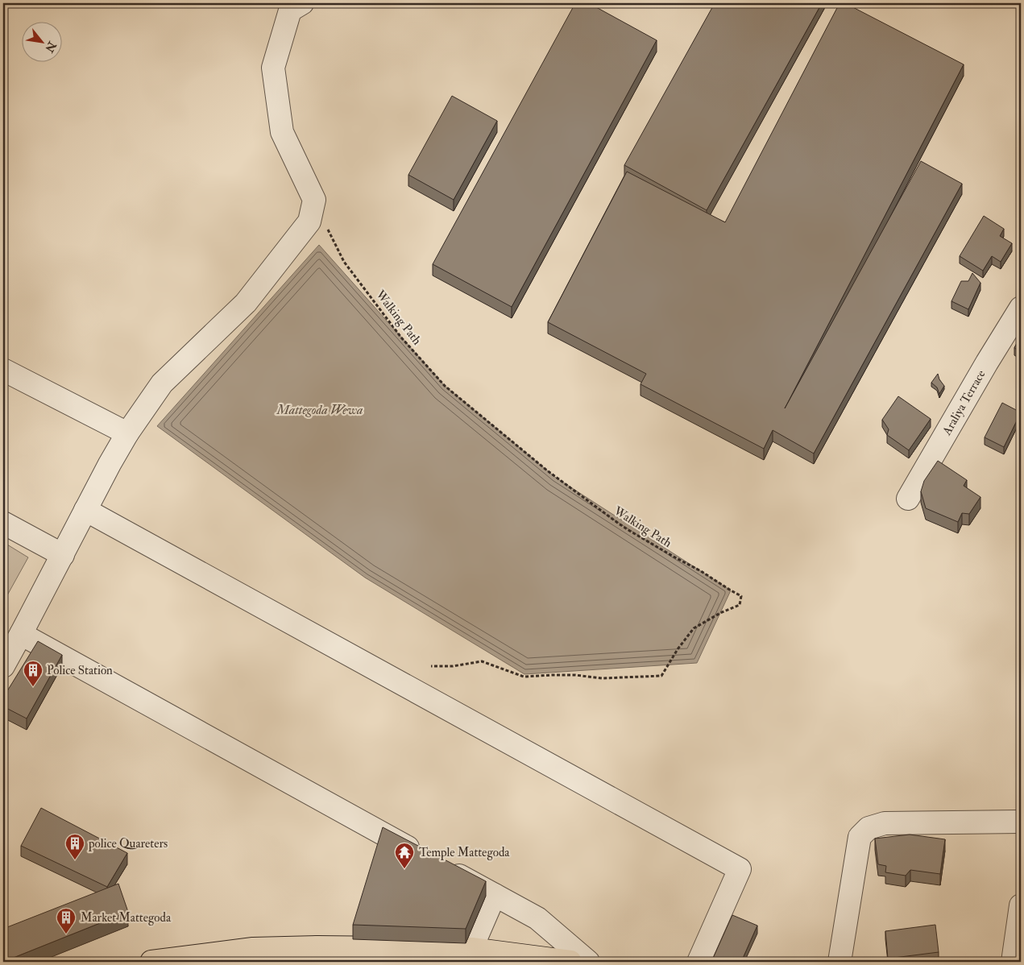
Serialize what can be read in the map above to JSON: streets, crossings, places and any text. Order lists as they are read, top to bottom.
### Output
{
  "streets": {
    "street": ["Araliya Terrace"],
    "path": ["Walking Path"]
  },
  "water": ["Mattegoda Wewa"],
  "places": {
    "building": ["Police Station", "police Quareters", "Market Mattegoda"],
    "temple": ["Temple Mattegoda"]
  },
  "north": "bottom right"
}
